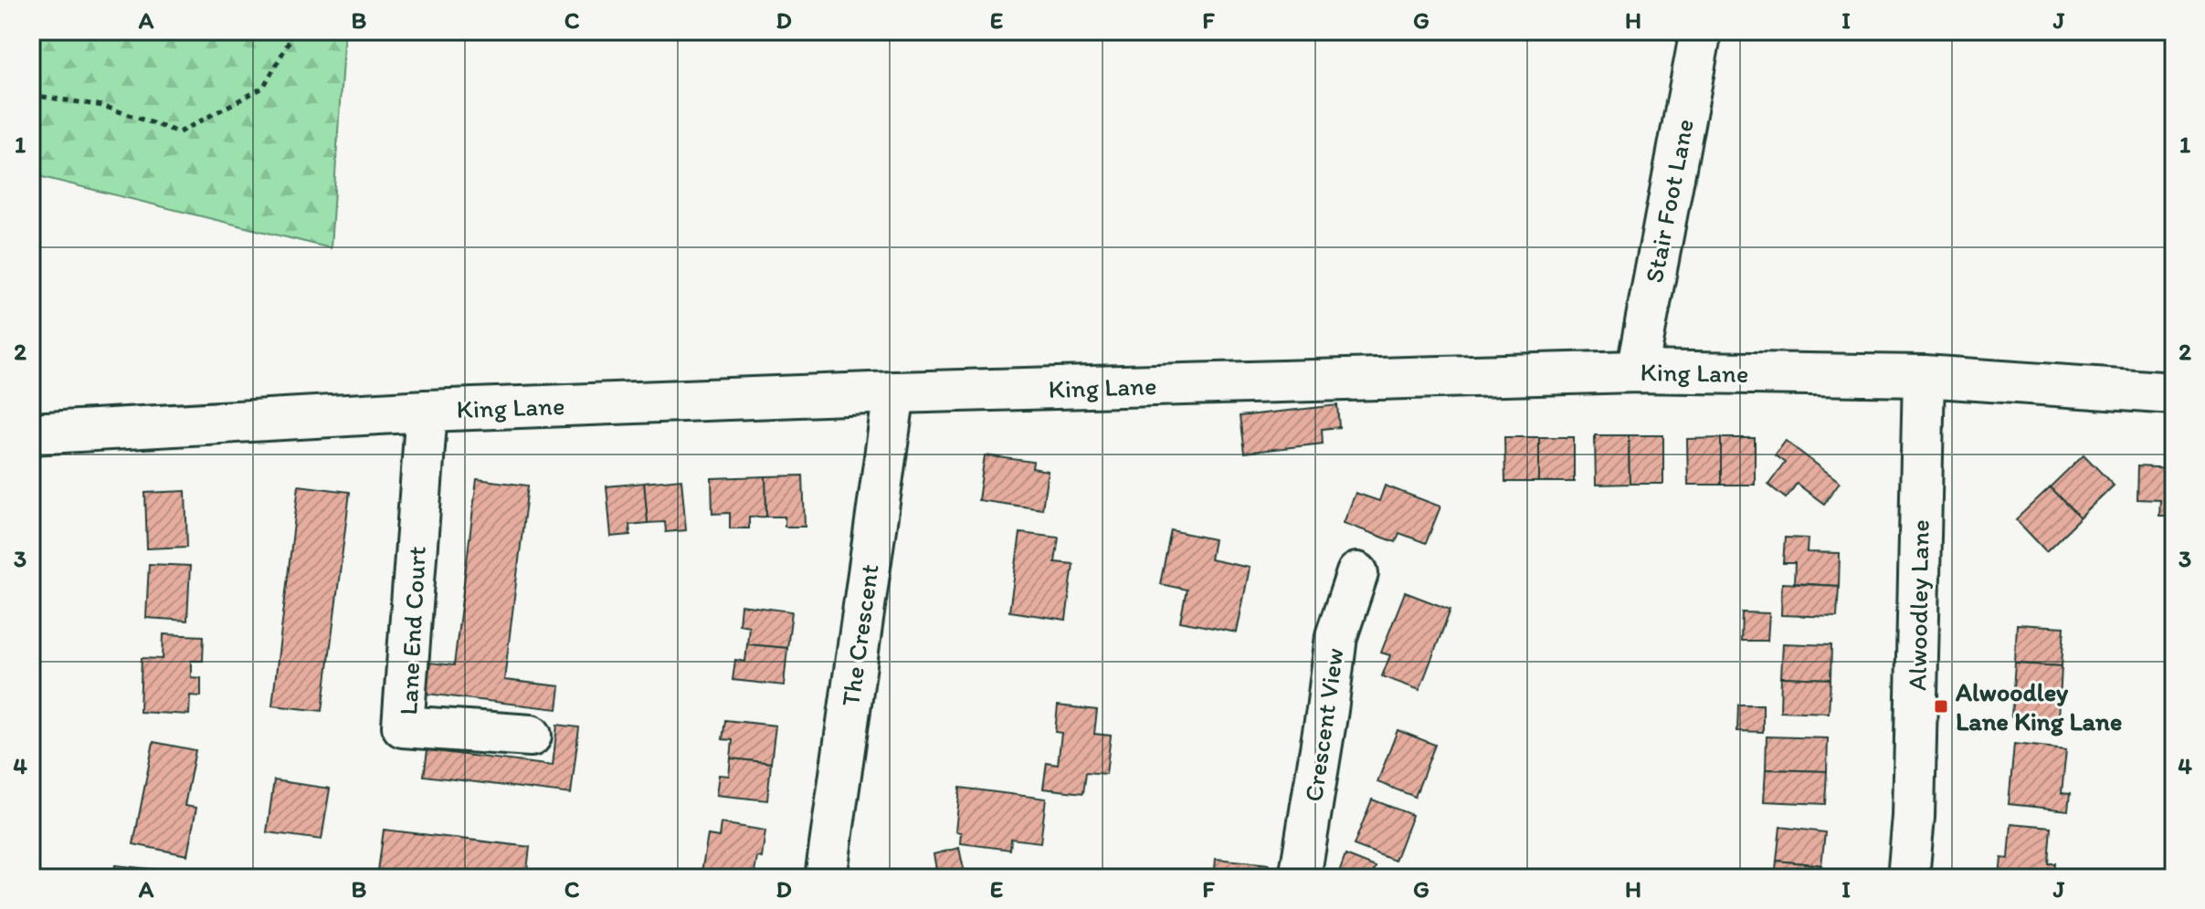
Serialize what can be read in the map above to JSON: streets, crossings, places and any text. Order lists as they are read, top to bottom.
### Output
{
  "streets": {
    "street": [
      "Stair Foot Lane",
      "King Lane",
      "Alwoodley Lane",
      "Lane End Court",
      "The Crescent",
      "Crescent View"
    ]
  },
  "crossings": [
    ["Stair Foot Lane", "King Lane"],
    ["King Lane", "Alwoodley Lane"],
    ["King Lane", "Lane End Court"],
    ["King Lane", "The Crescent"]
  ],
  "places": {
    "transit": ["Alwoodley Lane King Lane"]
  },
  "grid": {
    "columns": [
      "A",
      "B",
      "C",
      "D",
      "E",
      "F",
      "G",
      "H",
      "I",
      "J"
    ],
    "rows": [
      "1",
      "2",
      "3",
      "4"
    ]
  }
}
